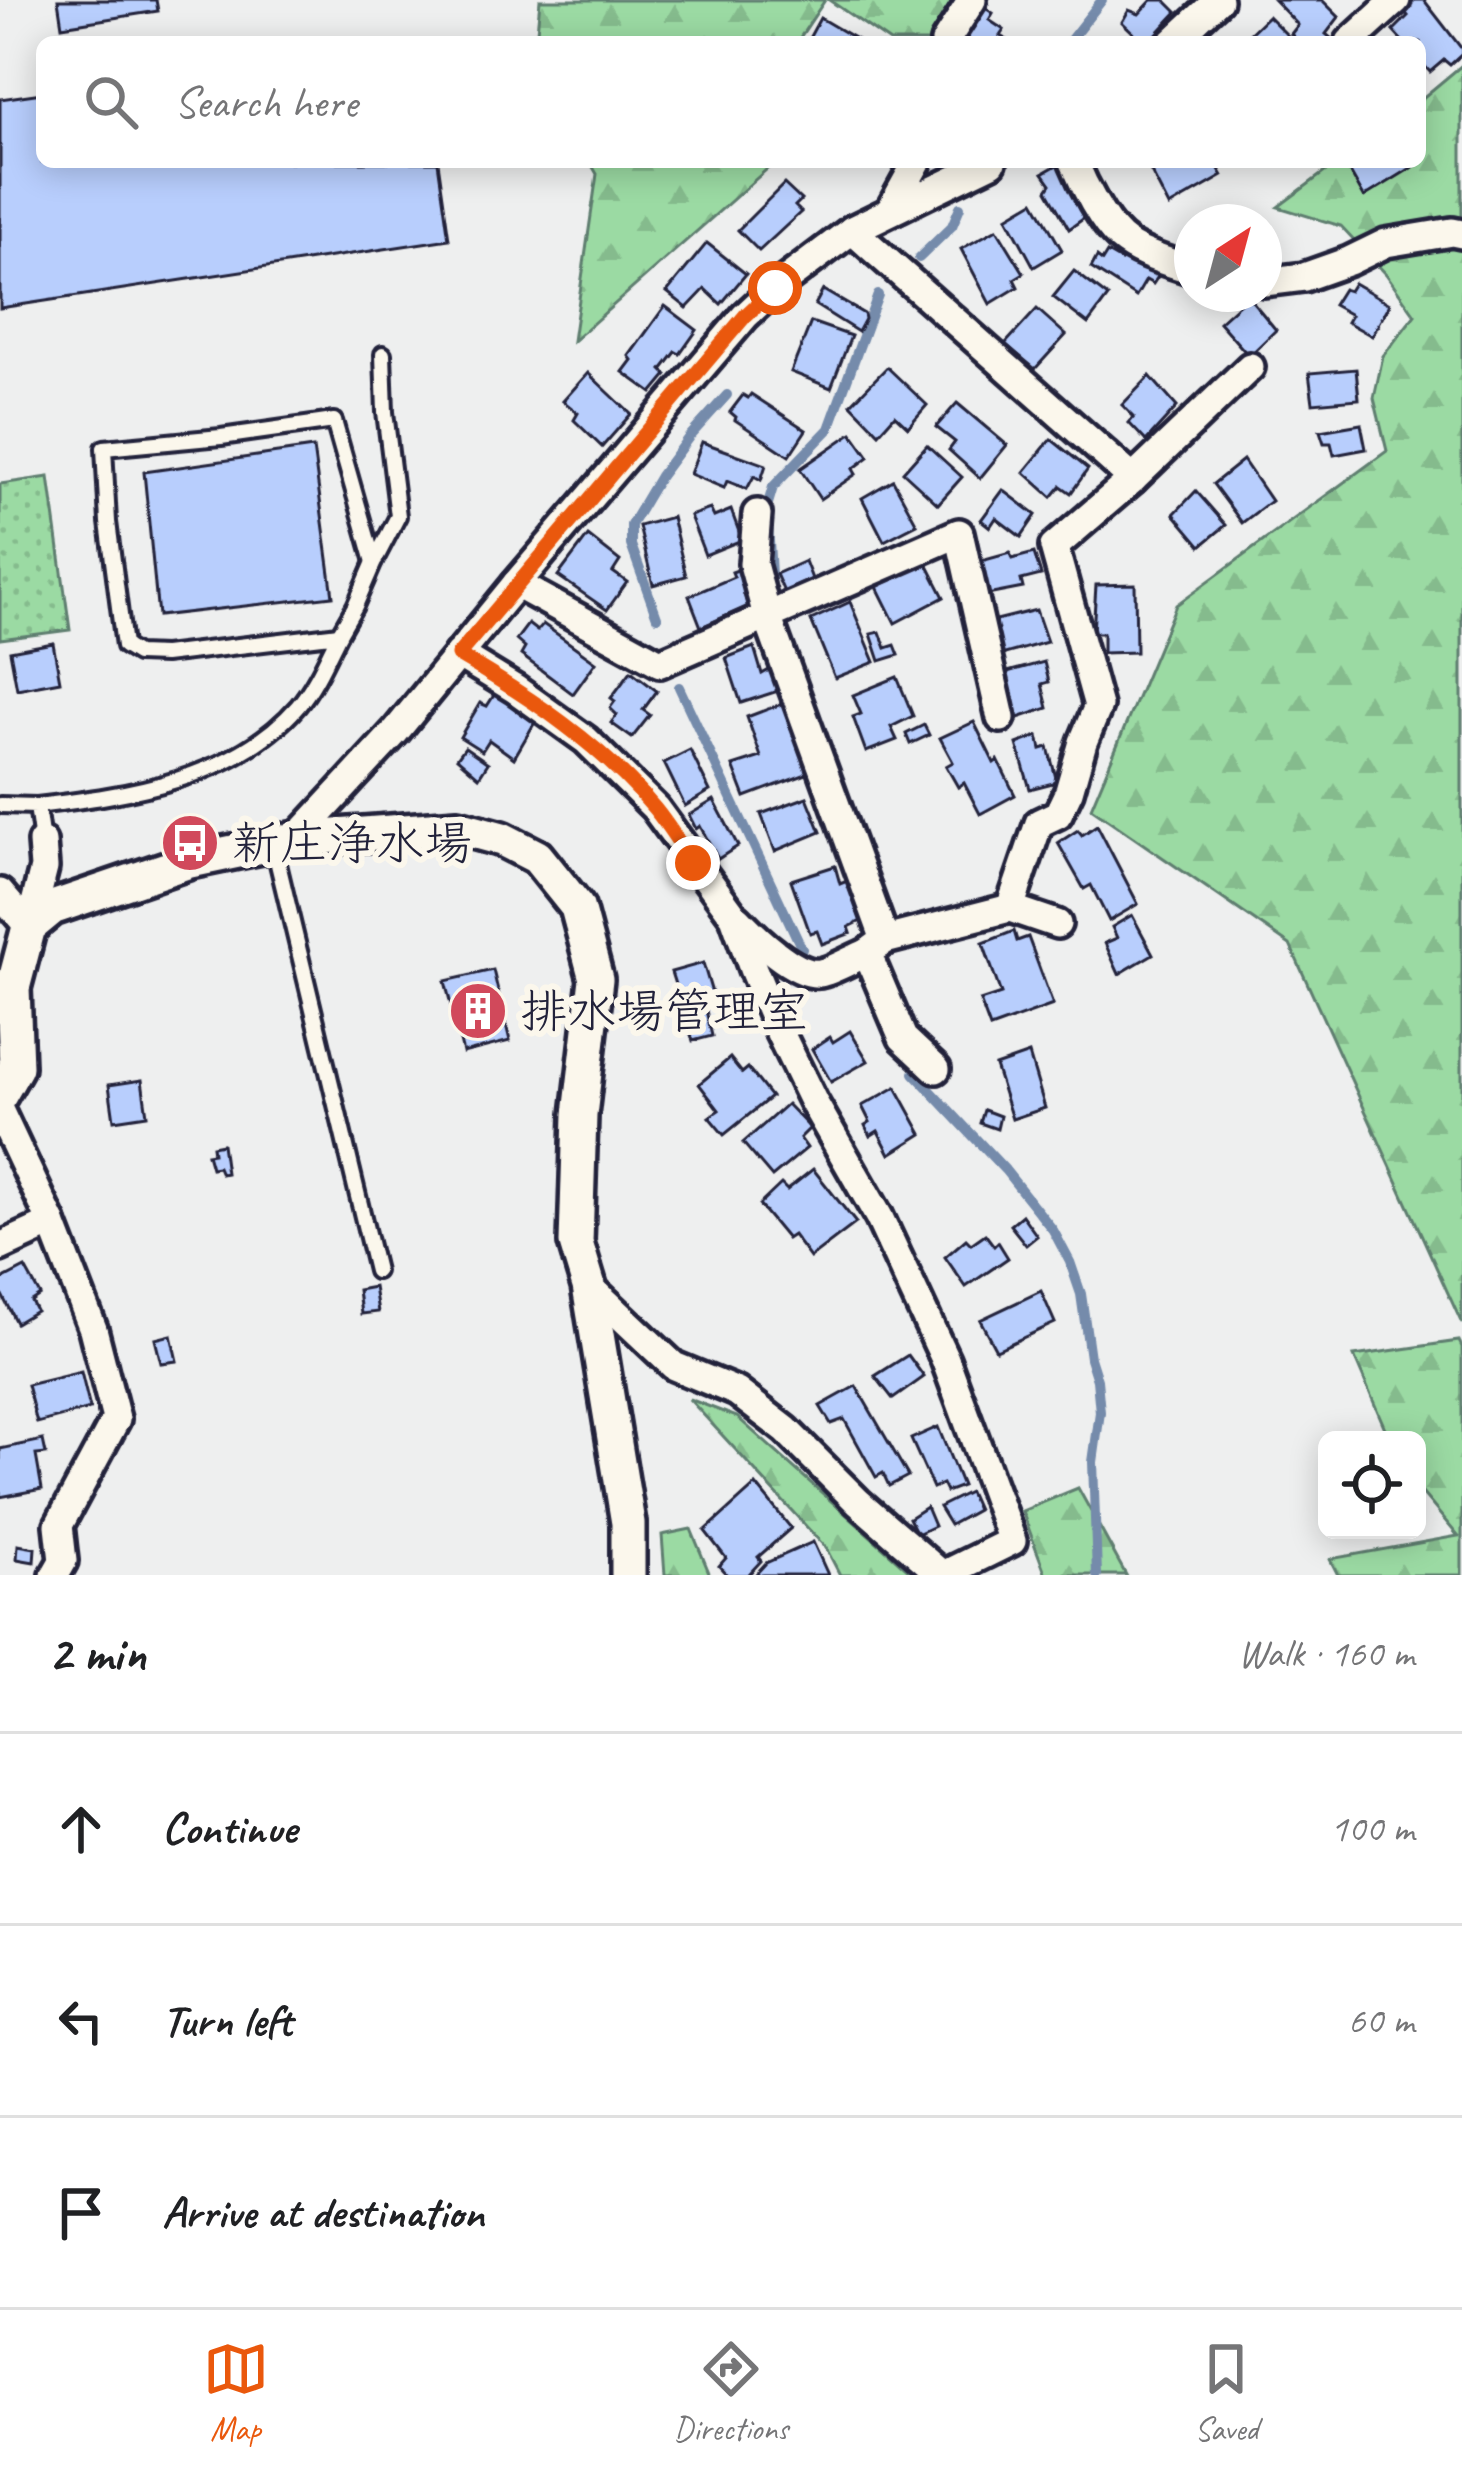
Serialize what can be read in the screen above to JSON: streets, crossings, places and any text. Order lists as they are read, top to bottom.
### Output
{
  "places": {
    "bus stop": ["新庄浄水場"],
    "building": ["排水場管理室"]
  },
  "north": "top right",
  "page": {
    "search": "Search here",
    "heading": ["2 min", "Walk · 160 m"],
    "list": [
      ["Continue", "100 m"],
      ["Turn left", "60 m"],
      "Arrive at destination"
    ],
    "nav": ["Map", "Directions", "Saved"]
  }
}
